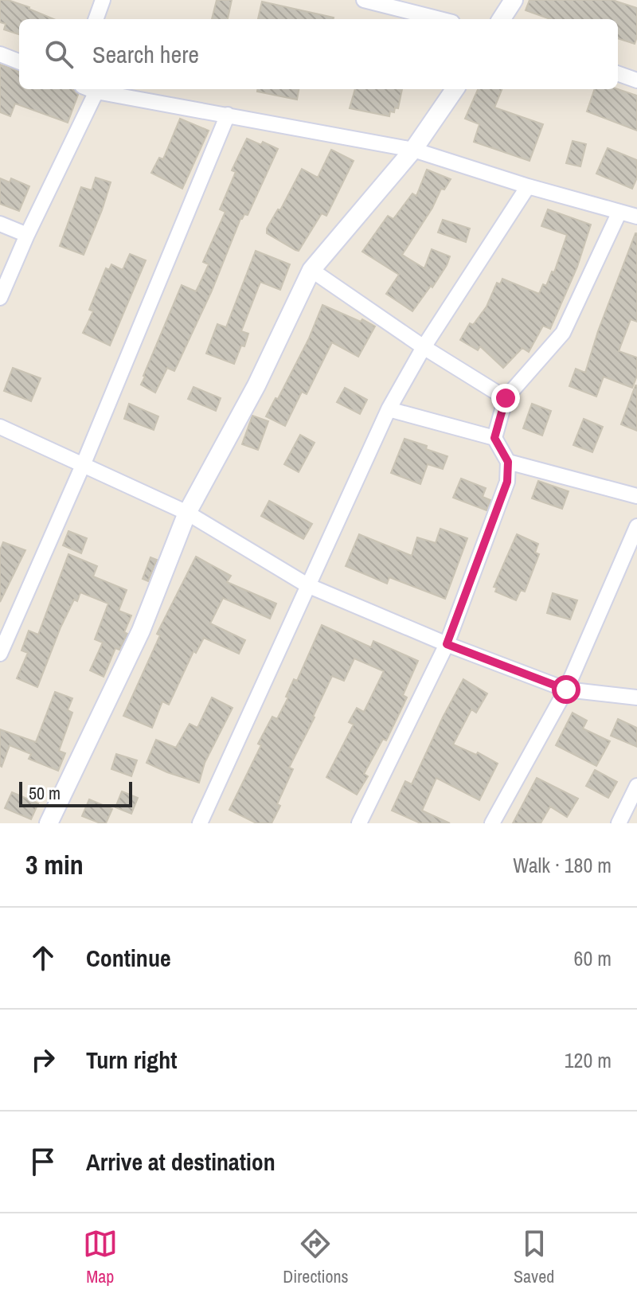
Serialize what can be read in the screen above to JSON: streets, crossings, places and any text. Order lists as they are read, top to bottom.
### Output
{
  "scale_bar": "50 m",
  "page": {
    "search": "Search here",
    "scale": "50 m",
    "heading": ["3 min", "Walk · 180 m"],
    "list": [
      ["Continue", "60 m"],
      ["Turn right", "120 m"],
      "Arrive at destination"
    ],
    "nav": ["Map", "Directions", "Saved"]
  }
}
